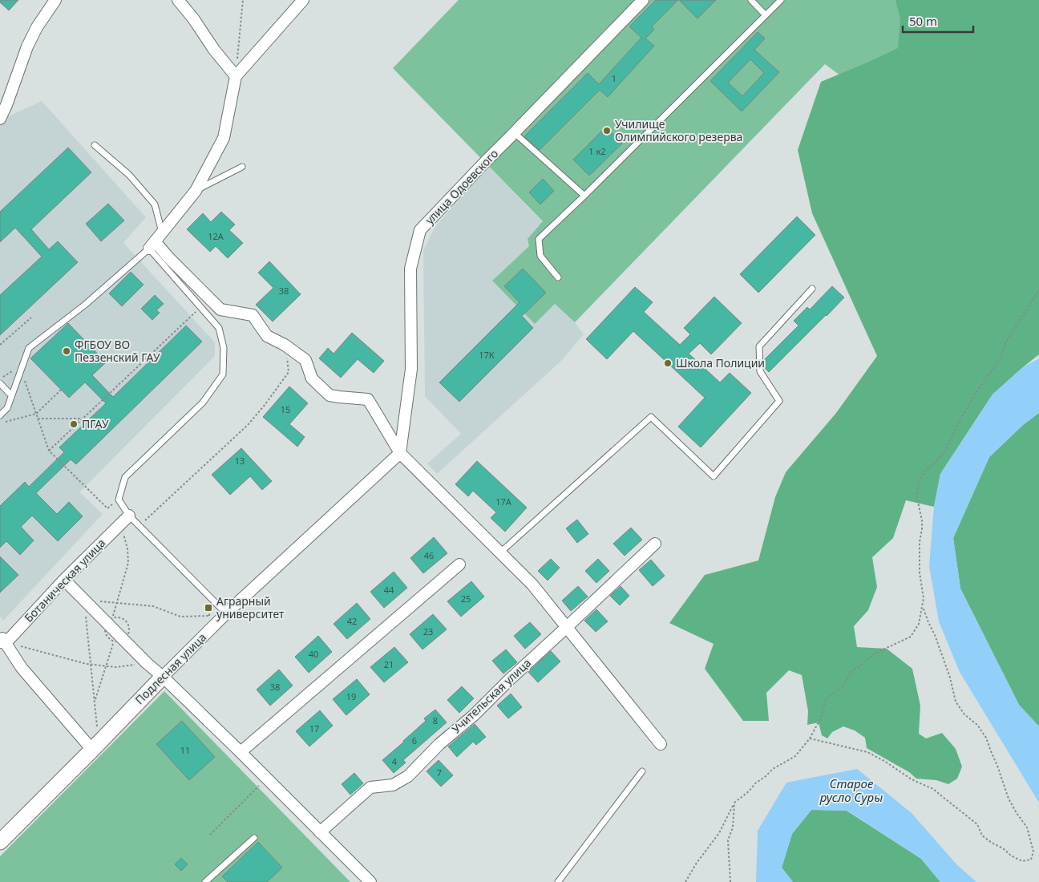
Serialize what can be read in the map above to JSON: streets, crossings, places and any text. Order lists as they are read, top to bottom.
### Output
{
  "streets": {
    "street": [
      "улица Одоевского",
      "Ботаническая улица",
      "Подлесная улица",
      "Учительская улица"
    ]
  },
  "crossings": [
    ["улица Одоевского", "Подлесная улица"]
  ],
  "water": ["Старое русло Суры"],
  "places": {
    "other": [
      "Училище Олимпийского резерва",
      "ФГБОУ ВО Пеззенский ГАУ",
      "Школа Полиции",
      "ПГАУ"
    ],
    "transit": ["Аграрный университет"]
  },
  "house_numbers": [
    "1",
    "1 к2",
    "12А",
    "38",
    "17К",
    "15",
    "13",
    "17А",
    "46",
    "44",
    "25",
    "42",
    "23",
    "40",
    "21",
    "38",
    "19",
    "8",
    "17",
    "6",
    "11",
    "4",
    "7"
  ],
  "scale_bar": "50 m"
}
